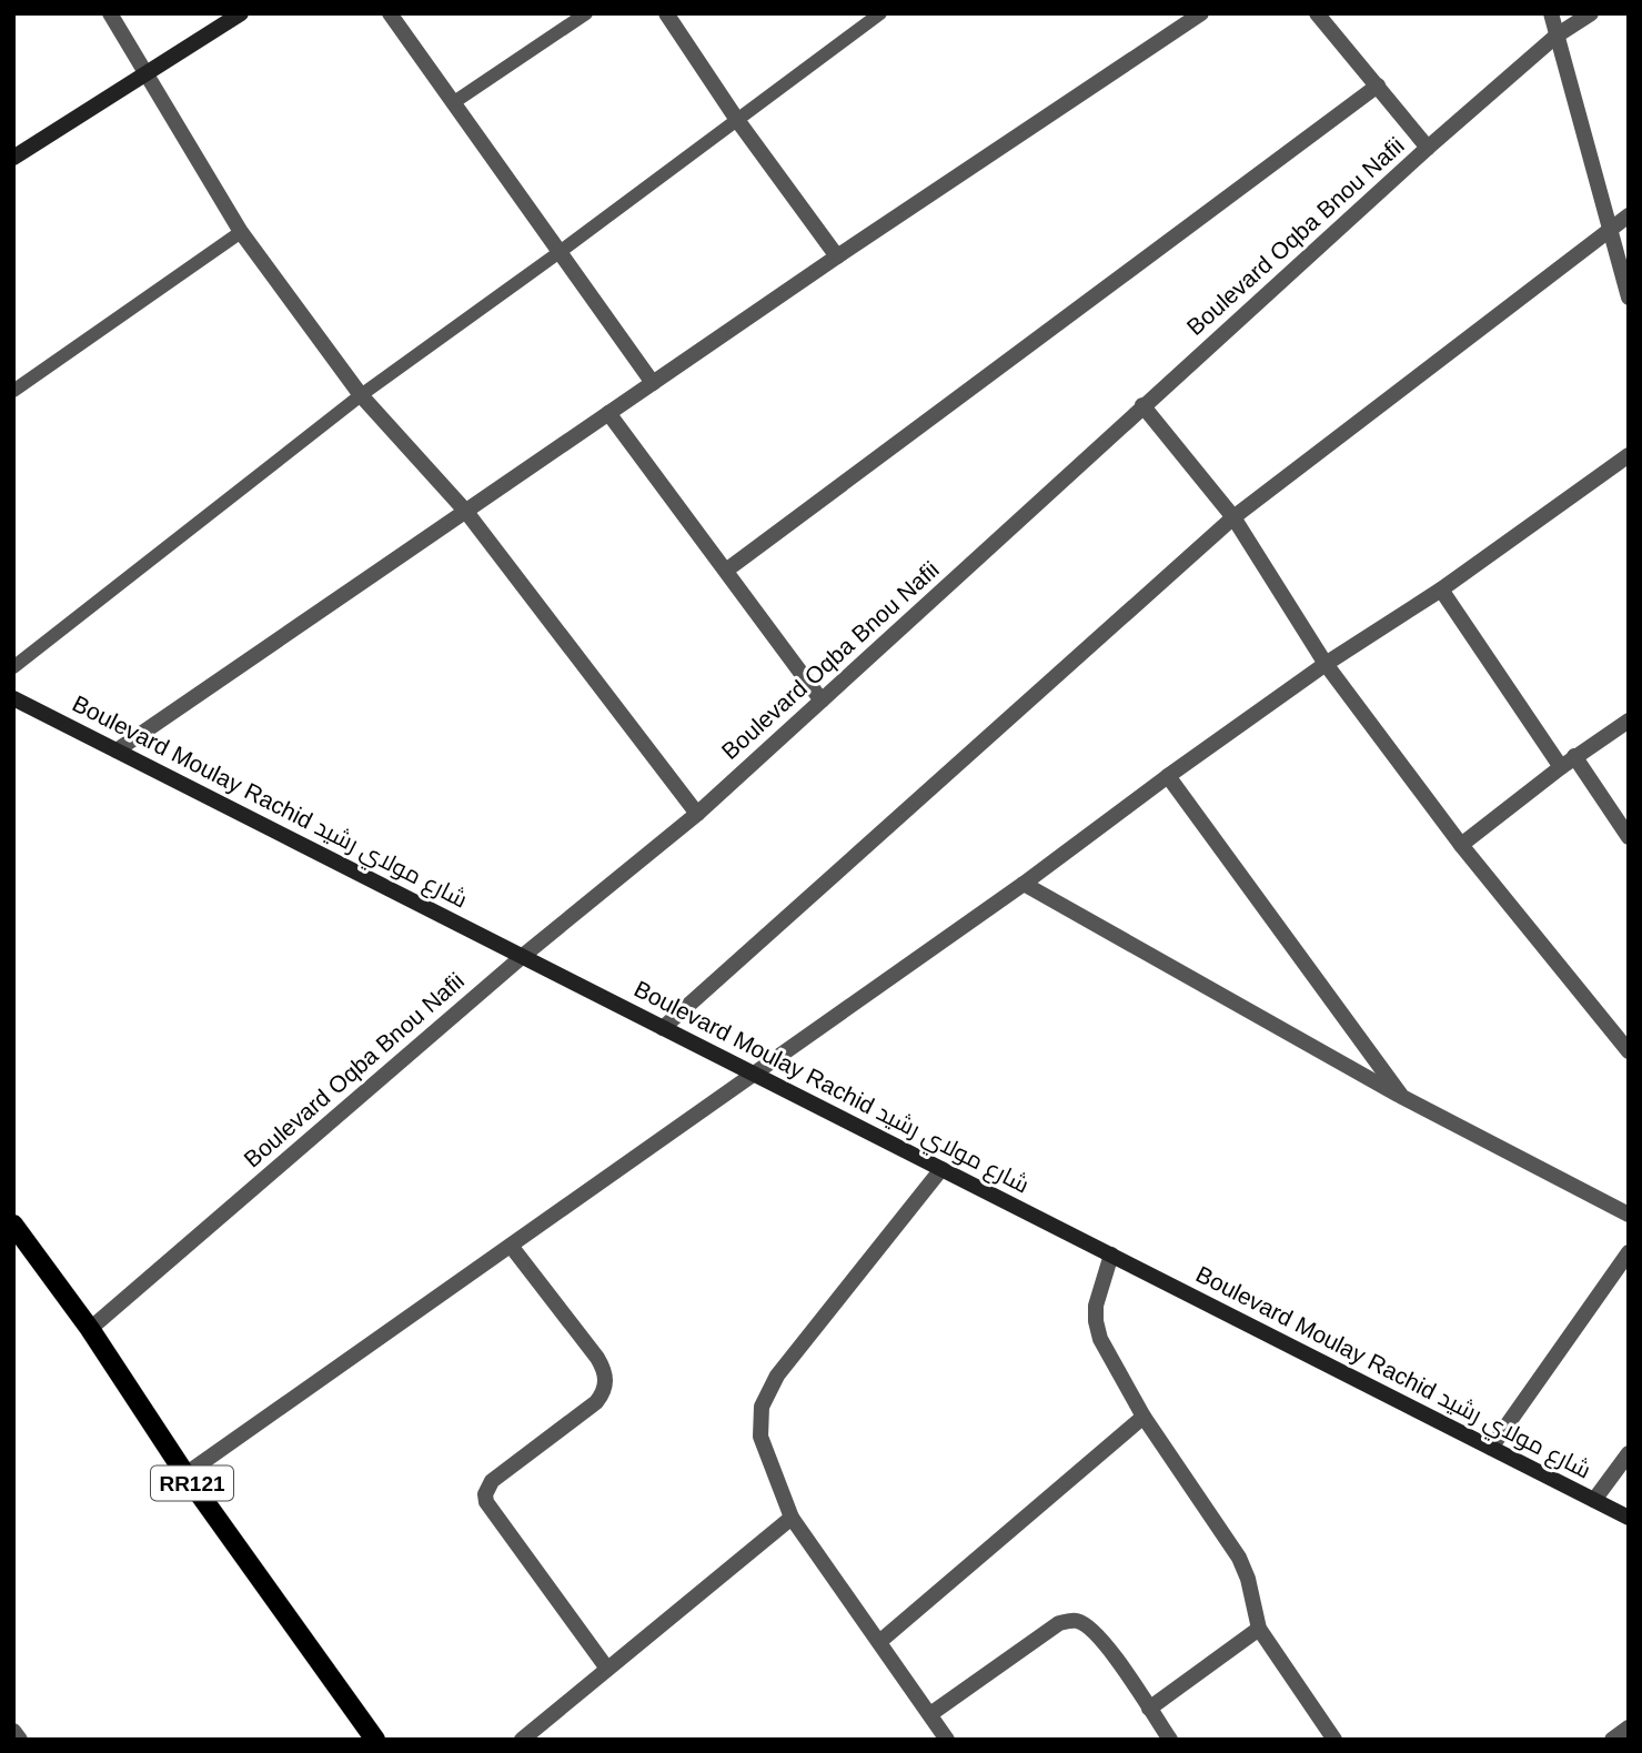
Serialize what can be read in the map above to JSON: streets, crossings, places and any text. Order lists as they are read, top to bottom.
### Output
{
  "streets": {
    "main road": ["RR121"],
    "street": ["Boulevard Oqba Bnou Nafii", "Boulevard Moulay Rachid شارع مولاي رشيد"]
  },
  "crossings": [
    ["Boulevard Oqba Bnou Nafii", "Boulevard Moulay Rachid شارع مولاي رشيد"],
    ["Boulevard Oqba Bnou Nafii", "RR121"]
  ]
}
